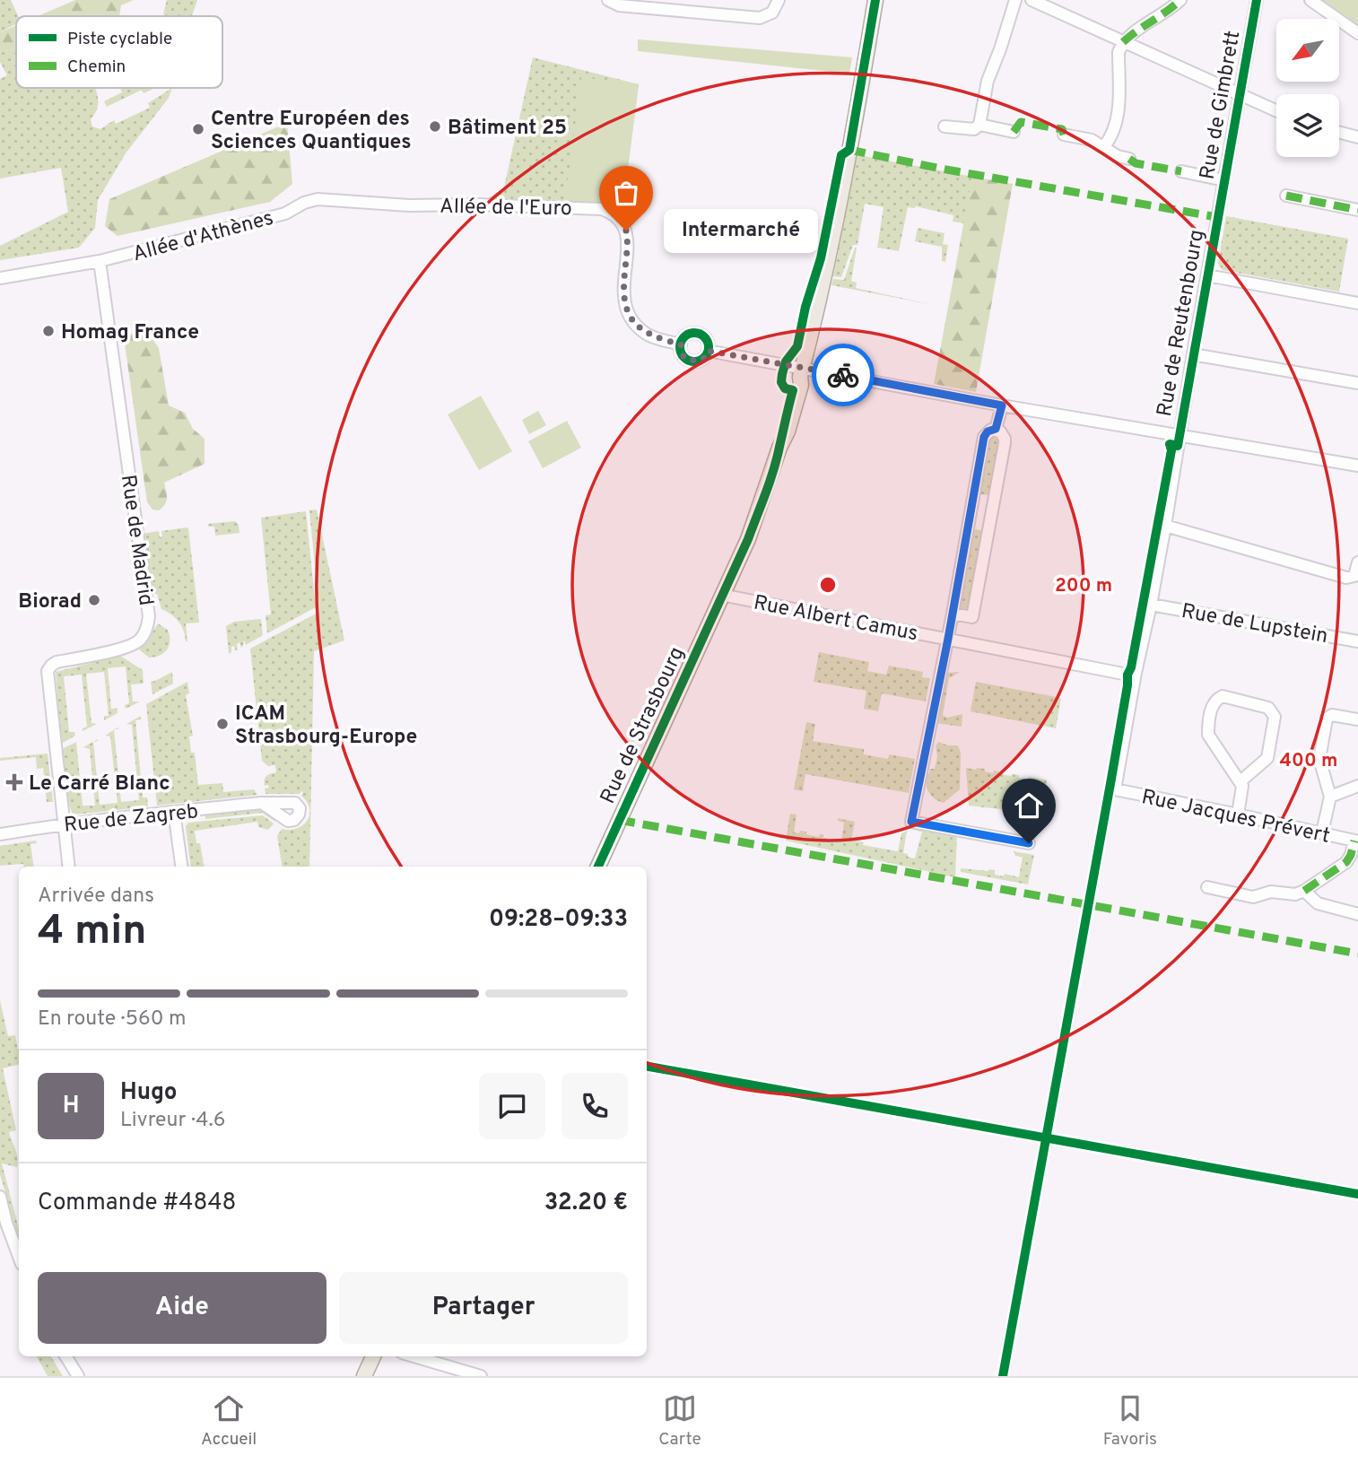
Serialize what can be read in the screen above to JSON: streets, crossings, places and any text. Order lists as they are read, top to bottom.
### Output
{
  "streets": {
    "main road": ["Rue de Strasbourg"],
    "street": [
      "Rue de Gimbrett",
      "Allée de l'Euro",
      "Allée d'Athènes",
      "Rue de Reutenbourg",
      "Rue de Madrid",
      "Rue Albert Camus",
      "Rue de Lupstein",
      "Rue Jacques Prévert",
      "Rue de Zagreb"
    ]
  },
  "crossings": [
    ["Rue de Gimbrett", "Rue de Reutenbourg"],
    ["Allée de l'Euro", "Allée d'Athènes"],
    ["Allée de l'Euro", "Rue de Reutenbourg"],
    ["Allée de l'Euro", "Rue de Strasbourg"],
    ["Allée d'Athènes", "Rue de Madrid"],
    ["Rue de Reutenbourg", "Rue Albert Camus"],
    ["Rue de Reutenbourg", "Rue de Lupstein"],
    ["Rue de Reutenbourg", "Rue Jacques Prévert"],
    ["Rue de Madrid", "Rue de Zagreb"],
    ["Rue Albert Camus", "Rue de Strasbourg"]
  ],
  "places": {
    "other": [
      "Bâtiment 25",
      "Centre Européen des Sciences Quantiques",
      "Intermarché",
      "Homag France",
      "Biorad",
      "ICAM Strasbourg-Europe"
    ],
    "health": ["Le Carré Blanc"]
  },
  "legend": ["Piste cyclable", "Chemin"],
  "north": "bottom left",
  "page": {
    "bubble": "Intermarché",
    "heading": ["4 min", "Arrivée dans", "09:28–09:33"],
    "panel": [
      "Hugo",
      "Livreur · 4.6",
      "Commande #4848",
      "32.20 €"
    ],
    "bar": "En route · 560 m",
    "round": "H",
    "buttons": ["Aide", "Partager"],
    "tabs": ["Accueil", "Carte", "Favoris"]
  },
  "rings": ["200 m", "400 m"]
}
